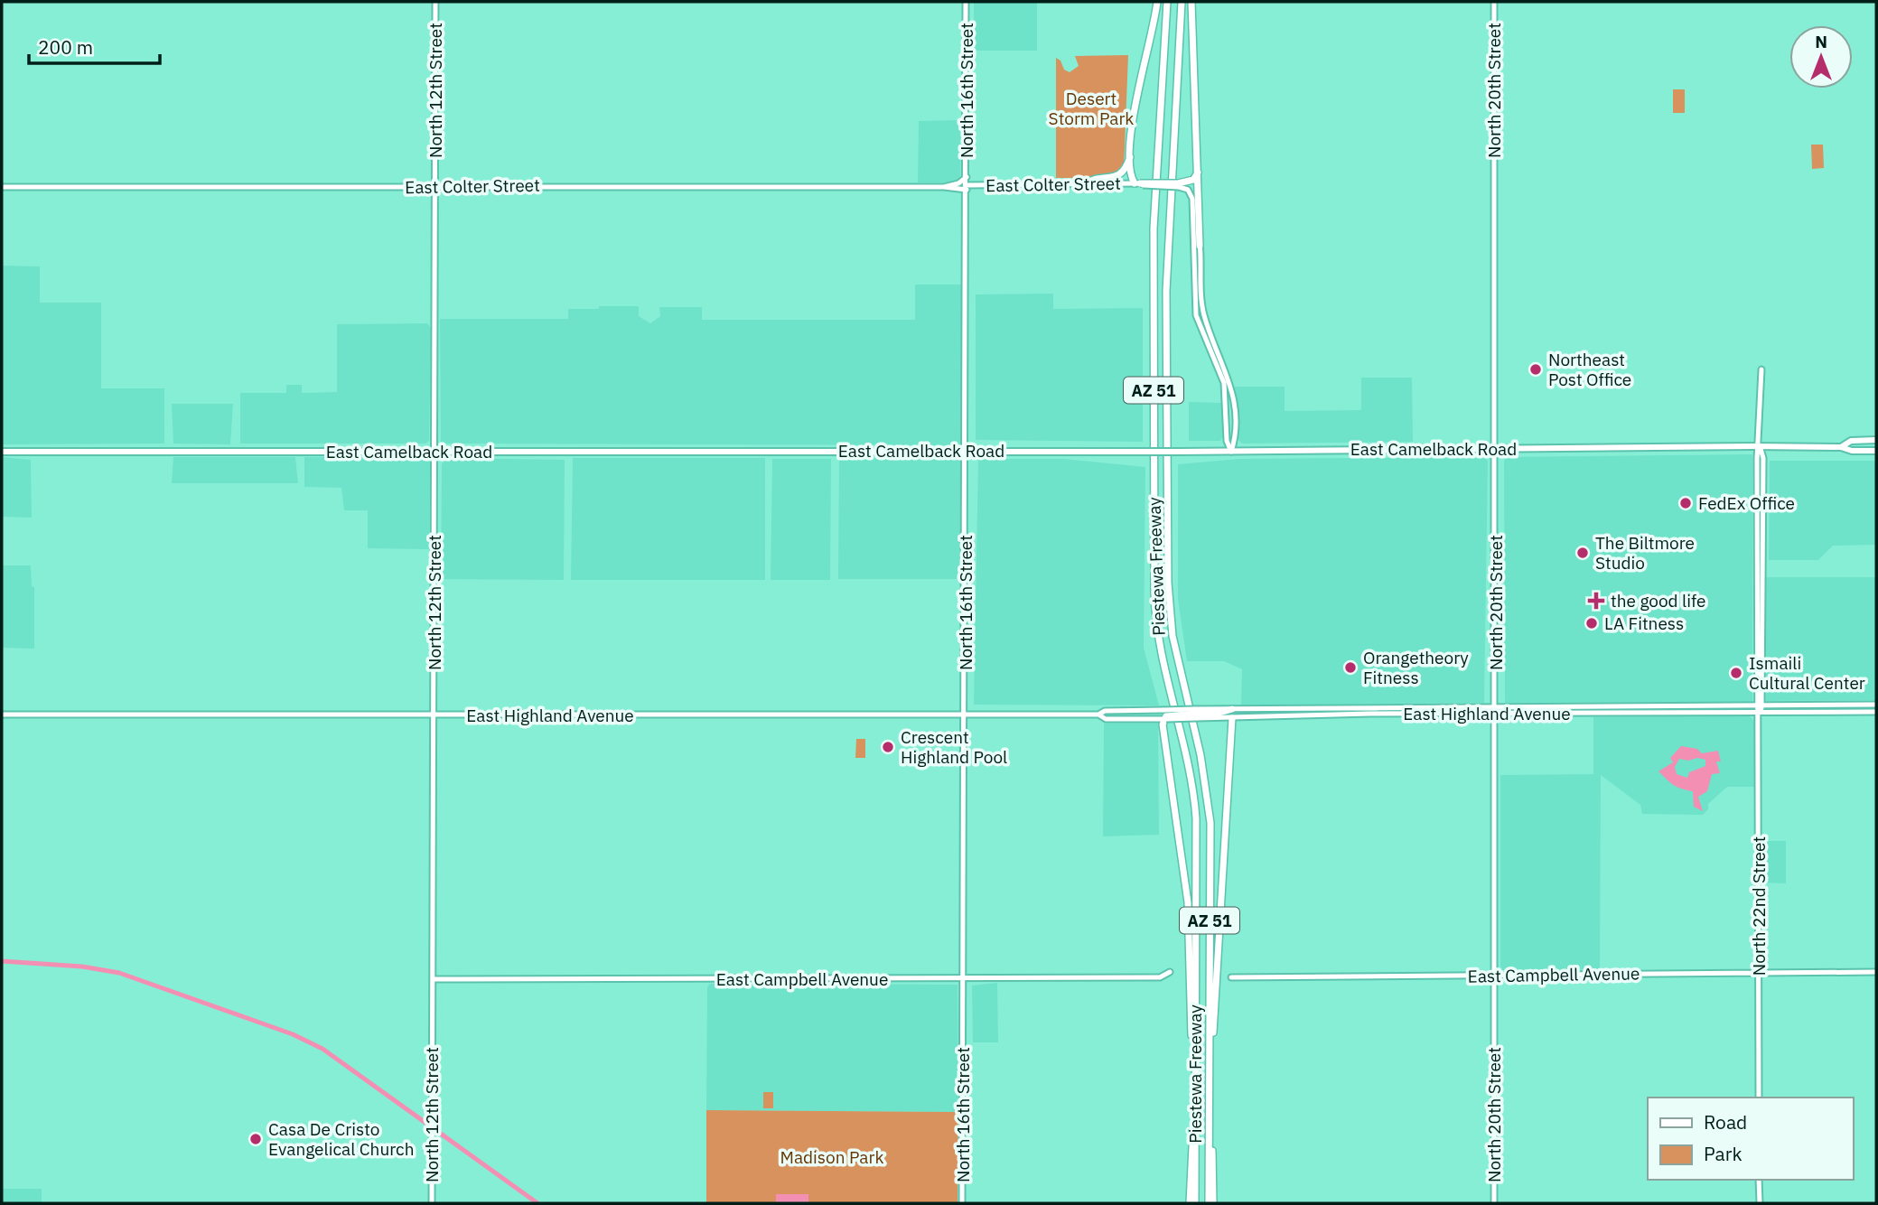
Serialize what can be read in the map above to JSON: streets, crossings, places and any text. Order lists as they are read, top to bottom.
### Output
{
  "streets": {
    "highway": ["AZ 51", "Piestewa Freeway"],
    "main road": ["East Camelback Road"],
    "street": [
      "North 12th Street",
      "North 16th Street",
      "North 20th Street",
      "East Colter Street",
      "East Highland Avenue",
      "North 22nd Street",
      "East Campbell Avenue"
    ]
  },
  "crossings": [
    ["North 12th Street", "East Colter Street"],
    ["North 12th Street", "East Camelback Road"],
    ["North 12th Street", "East Highland Avenue"],
    ["North 12th Street", "East Campbell Avenue"],
    ["North 16th Street", "East Colter Street"],
    ["North 16th Street", "East Camelback Road"],
    ["North 16th Street", "East Highland Avenue"],
    ["North 16th Street", "East Campbell Avenue"],
    ["North 20th Street", "East Camelback Road"],
    ["North 20th Street", "East Highland Avenue"],
    ["North 20th Street", "East Campbell Avenue"],
    ["East Camelback Road", "North 22nd Street"],
    ["East Highland Avenue", "North 22nd Street"],
    ["North 22nd Street", "East Campbell Avenue"]
  ],
  "parks": ["Desert Storm Park", "Madison Park"],
  "places": {
    "other": [
      "Northeast Post Office",
      "FedEx Office",
      "The Biltmore Studio",
      "LA Fitness",
      "Orangetheory Fitness",
      "Ismaili Cultural Center",
      "Crescent Highland Pool",
      "Casa De Cristo Evangelical Church"
    ],
    "health": ["the good life"]
  },
  "legend": ["Road", "Park"],
  "scale_bar": "200 m",
  "north": "top"
}
